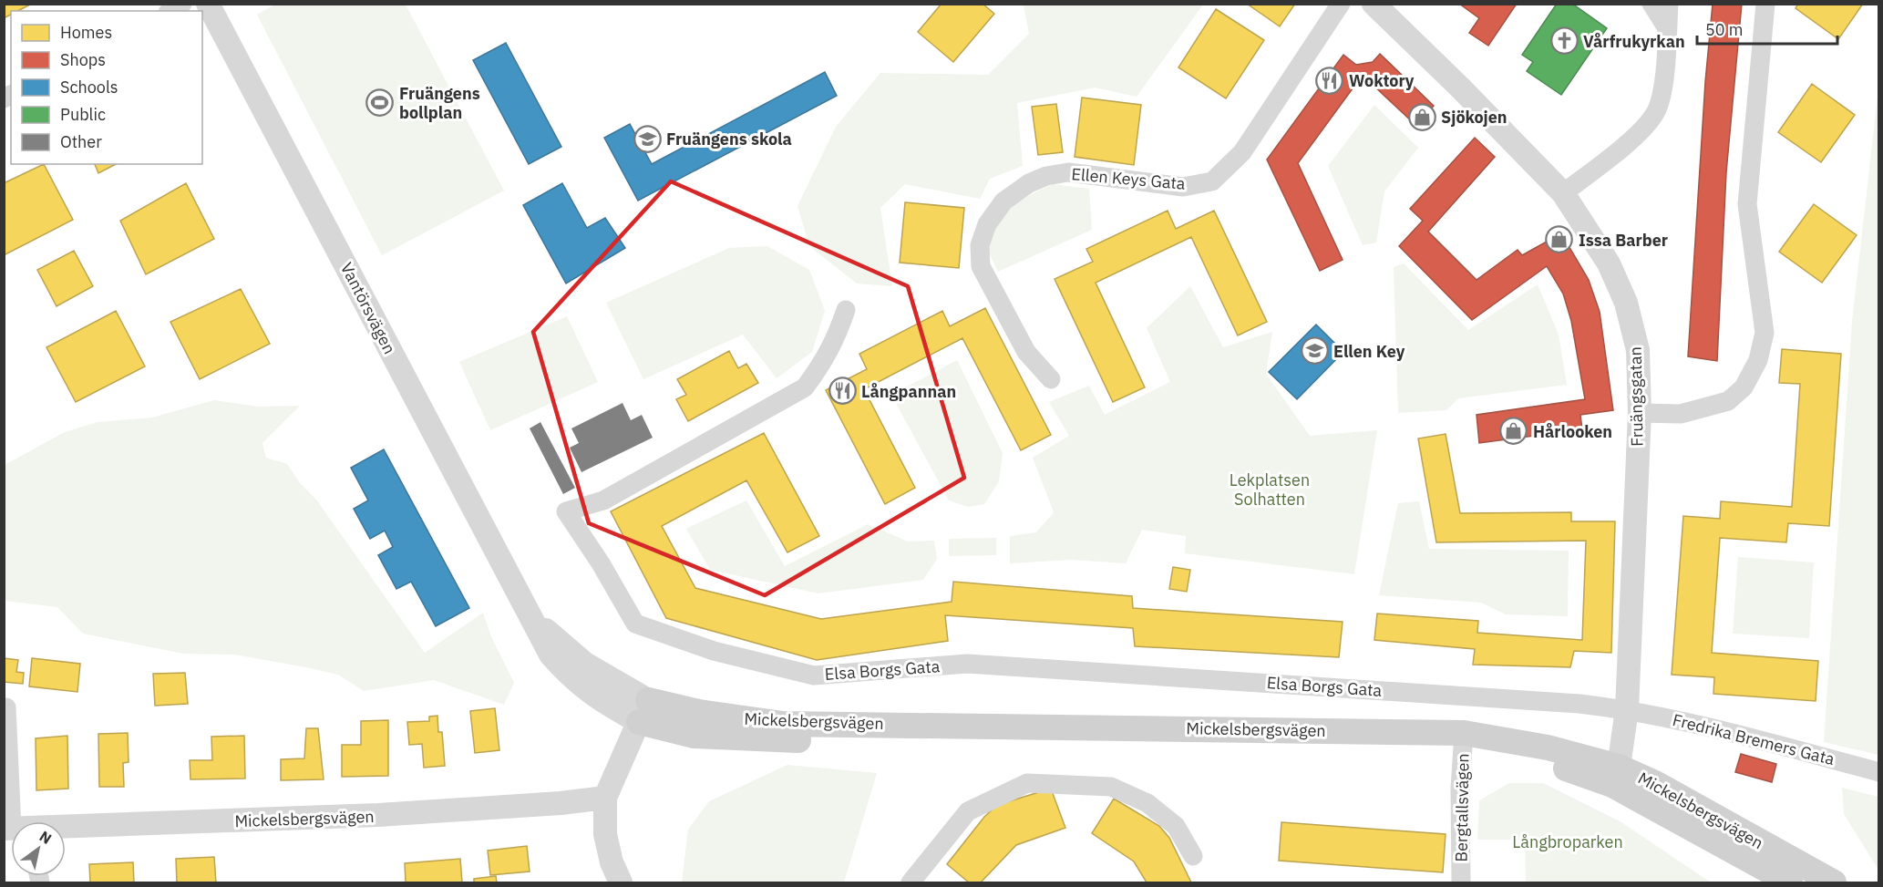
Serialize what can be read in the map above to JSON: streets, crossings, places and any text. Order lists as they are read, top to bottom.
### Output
{
  "streets": {
    "main road": ["Mickelsbergsvägen"],
    "street": [
      "Ellen Keys Gata",
      "Vantörsvägen",
      "Fruängsgatan",
      "Elsa Borgs Gata",
      "Fredrika Bremers Gata",
      "Bergtallsvägen"
    ]
  },
  "crossings": [
    ["Vantörsvägen", "Mickelsbergsvägen"],
    ["Fruängsgatan", "Elsa Borgs Gata"],
    ["Fruängsgatan", "Mickelsbergsvägen"],
    ["Fruängsgatan", "Fredrika Bremers Gata"],
    ["Elsa Borgs Gata", "Fredrika Bremers Gata"],
    ["Mickelsbergsvägen", "Bergtallsvägen"]
  ],
  "parks": ["Lekplatsen Solhatten", "Långbroparken"],
  "places": {
    "church": ["Vårfrukyrkan"],
    "restaurant": ["Woktory", "Långpannan"],
    "sports": ["Fruängens bollplan"],
    "shop": ["Sjökojen", "Issa Barber", "Hårlooken"],
    "school or university": ["Fruängens skola", "Ellen Key"]
  },
  "legend": [
    "Homes",
    "Shops",
    "Schools",
    "Public",
    "Other"
  ],
  "scale_bar": "50 m",
  "north": "top right"
}
